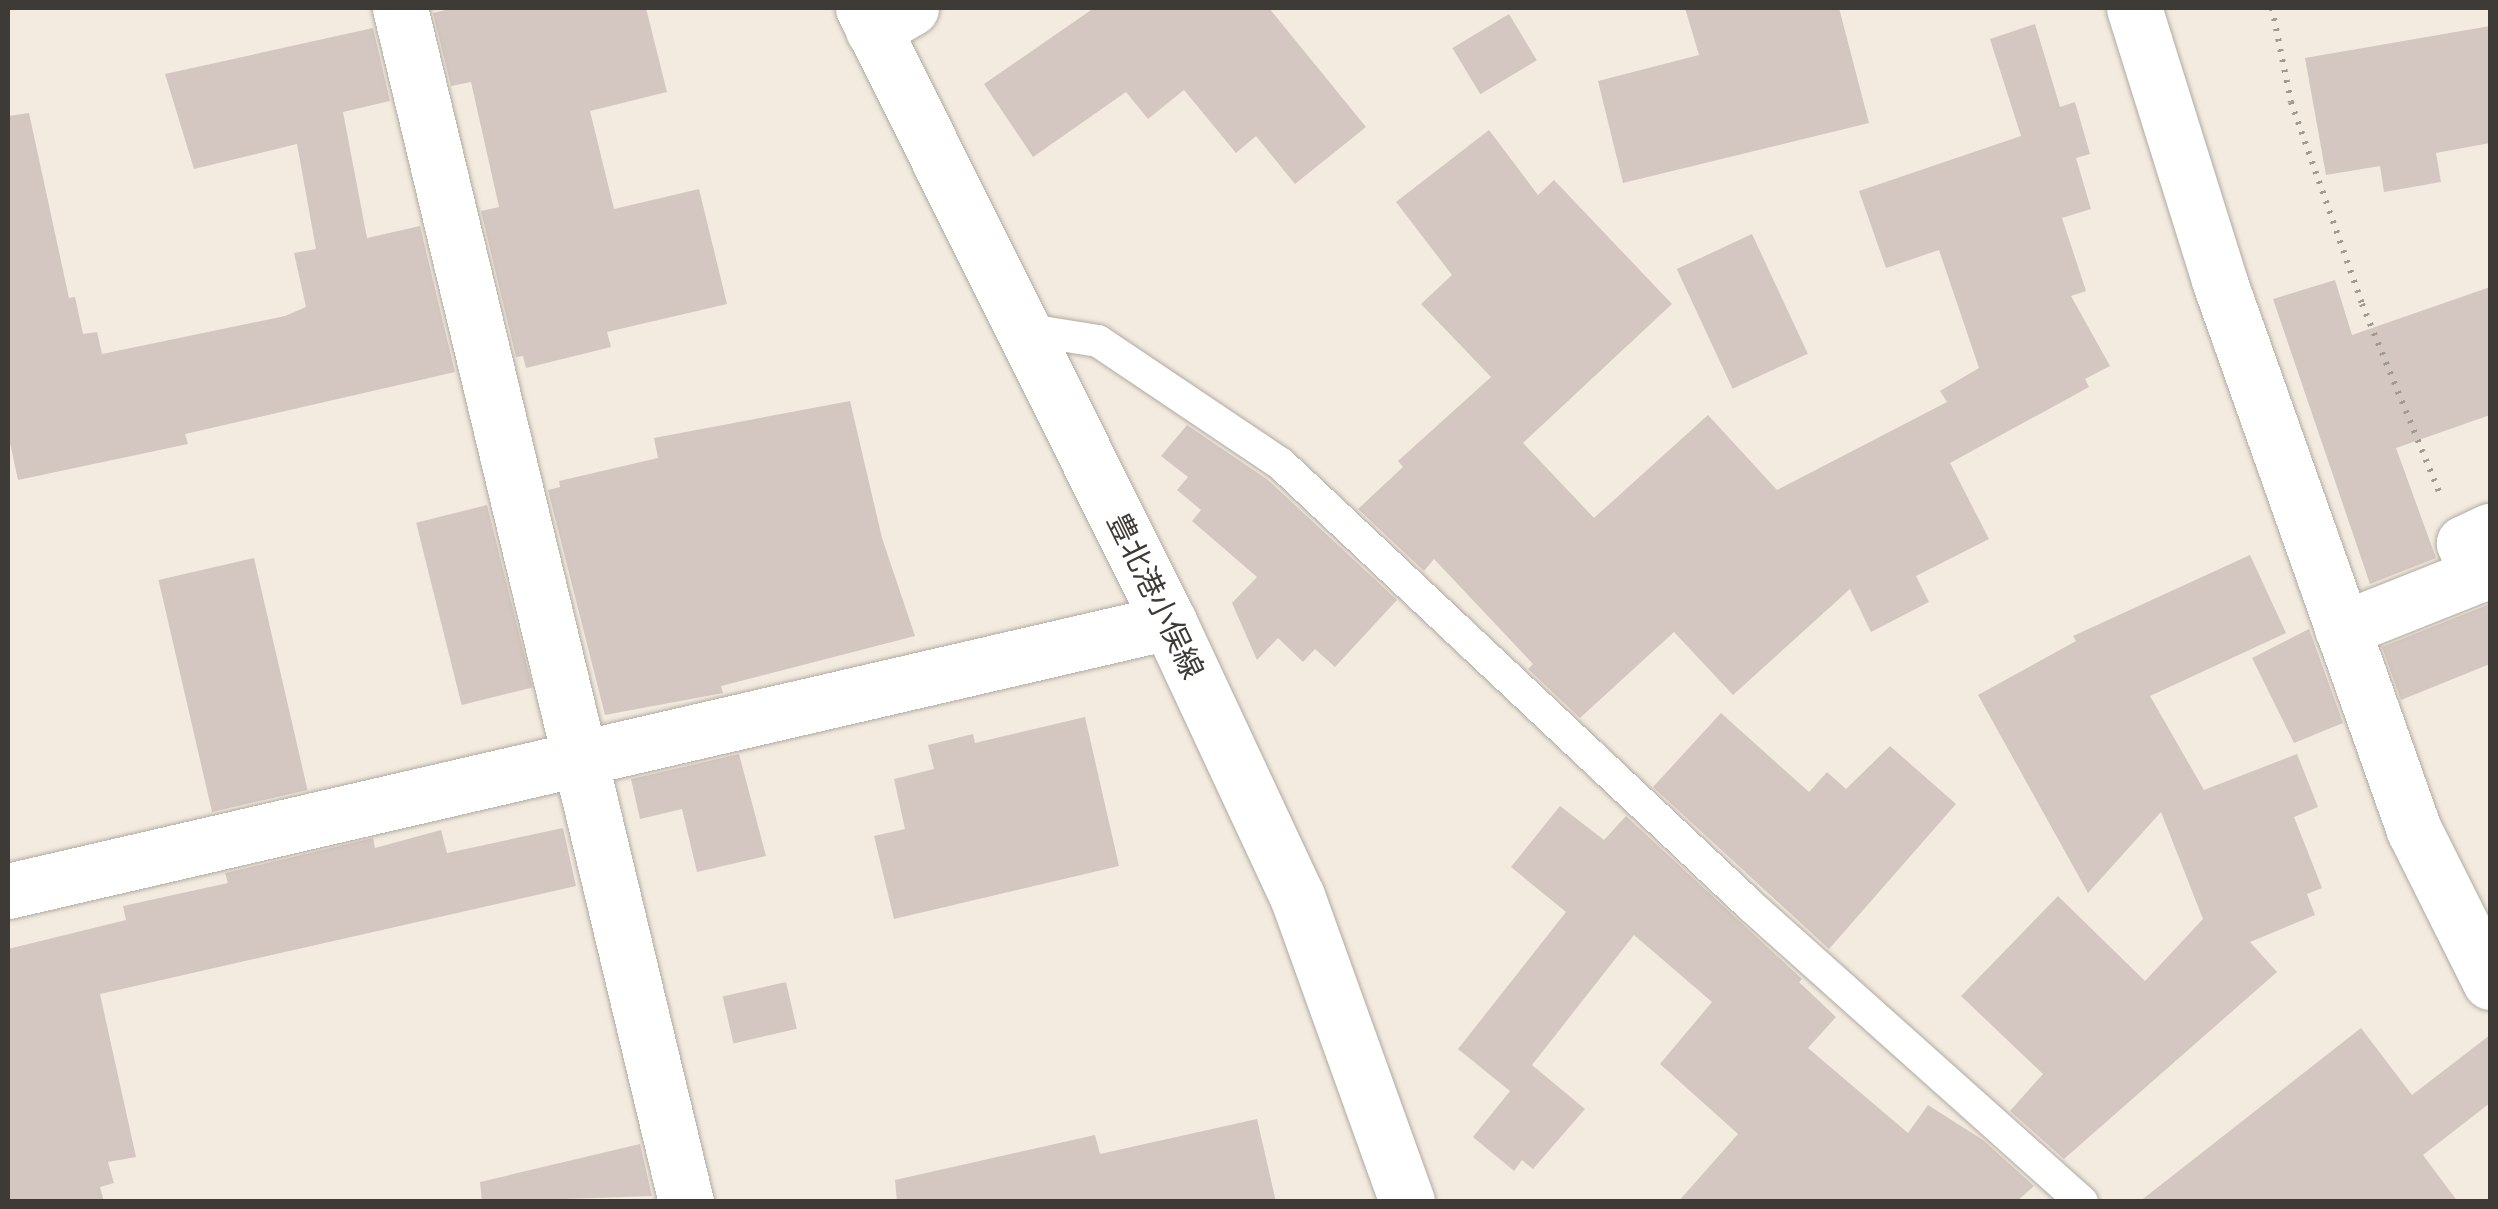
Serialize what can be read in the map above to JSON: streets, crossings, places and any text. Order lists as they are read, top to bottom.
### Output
{
  "streets": {
    "street": ["豊北港小俣線"]
  }
}
